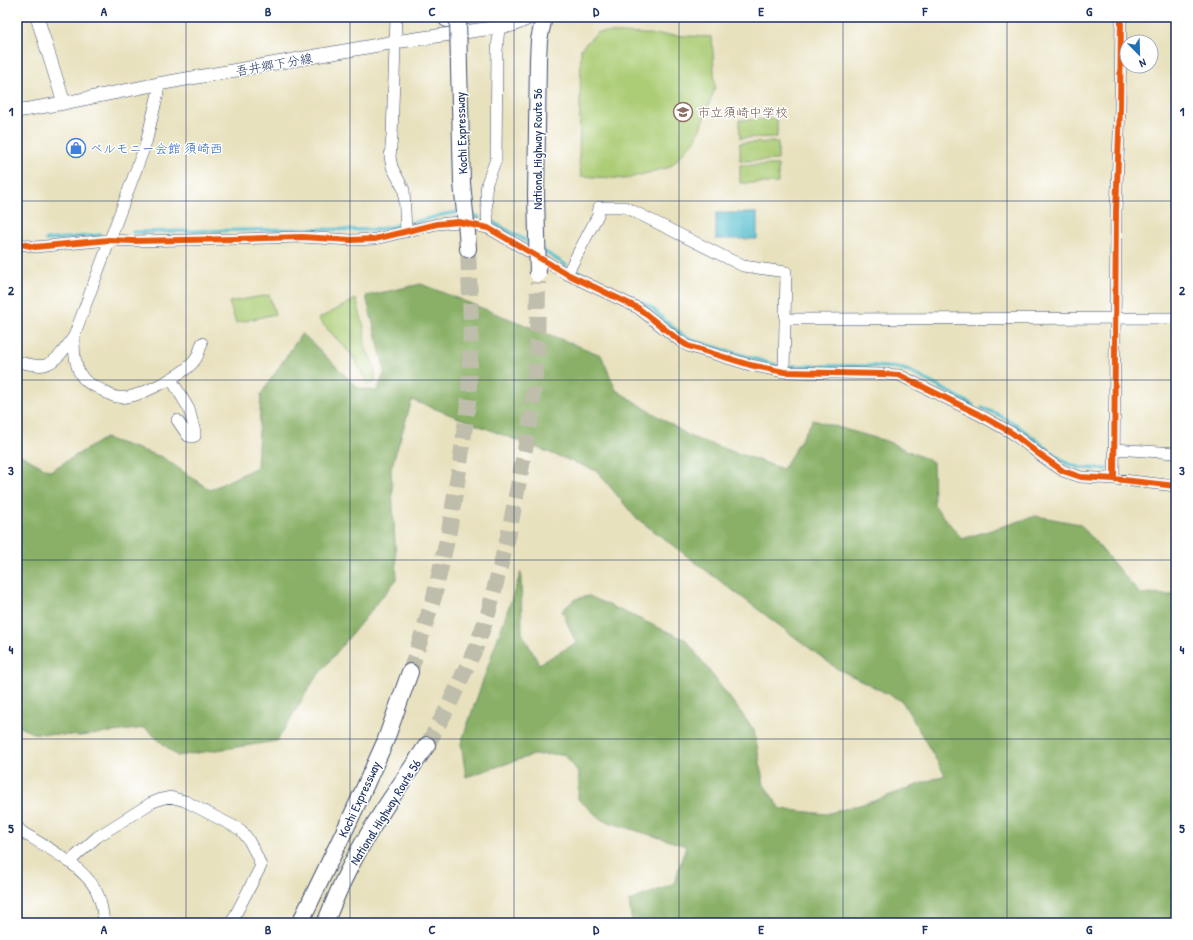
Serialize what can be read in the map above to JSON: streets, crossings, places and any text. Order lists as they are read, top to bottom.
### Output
{
  "streets": {
    "highway": ["Kochi Expressway", "National Highway Route 56"],
    "main road": ["吾井郷下分線"]
  },
  "places": {
    "school or university": ["市立須崎中学校"],
    "shop": ["ベルモニー会館 須崎西"]
  },
  "north": "bottom right",
  "grid": {
    "columns": [
      "A",
      "B",
      "C",
      "D",
      "E",
      "F",
      "G"
    ],
    "rows": [
      "1",
      "2",
      "3",
      "4",
      "5"
    ]
  }
}
